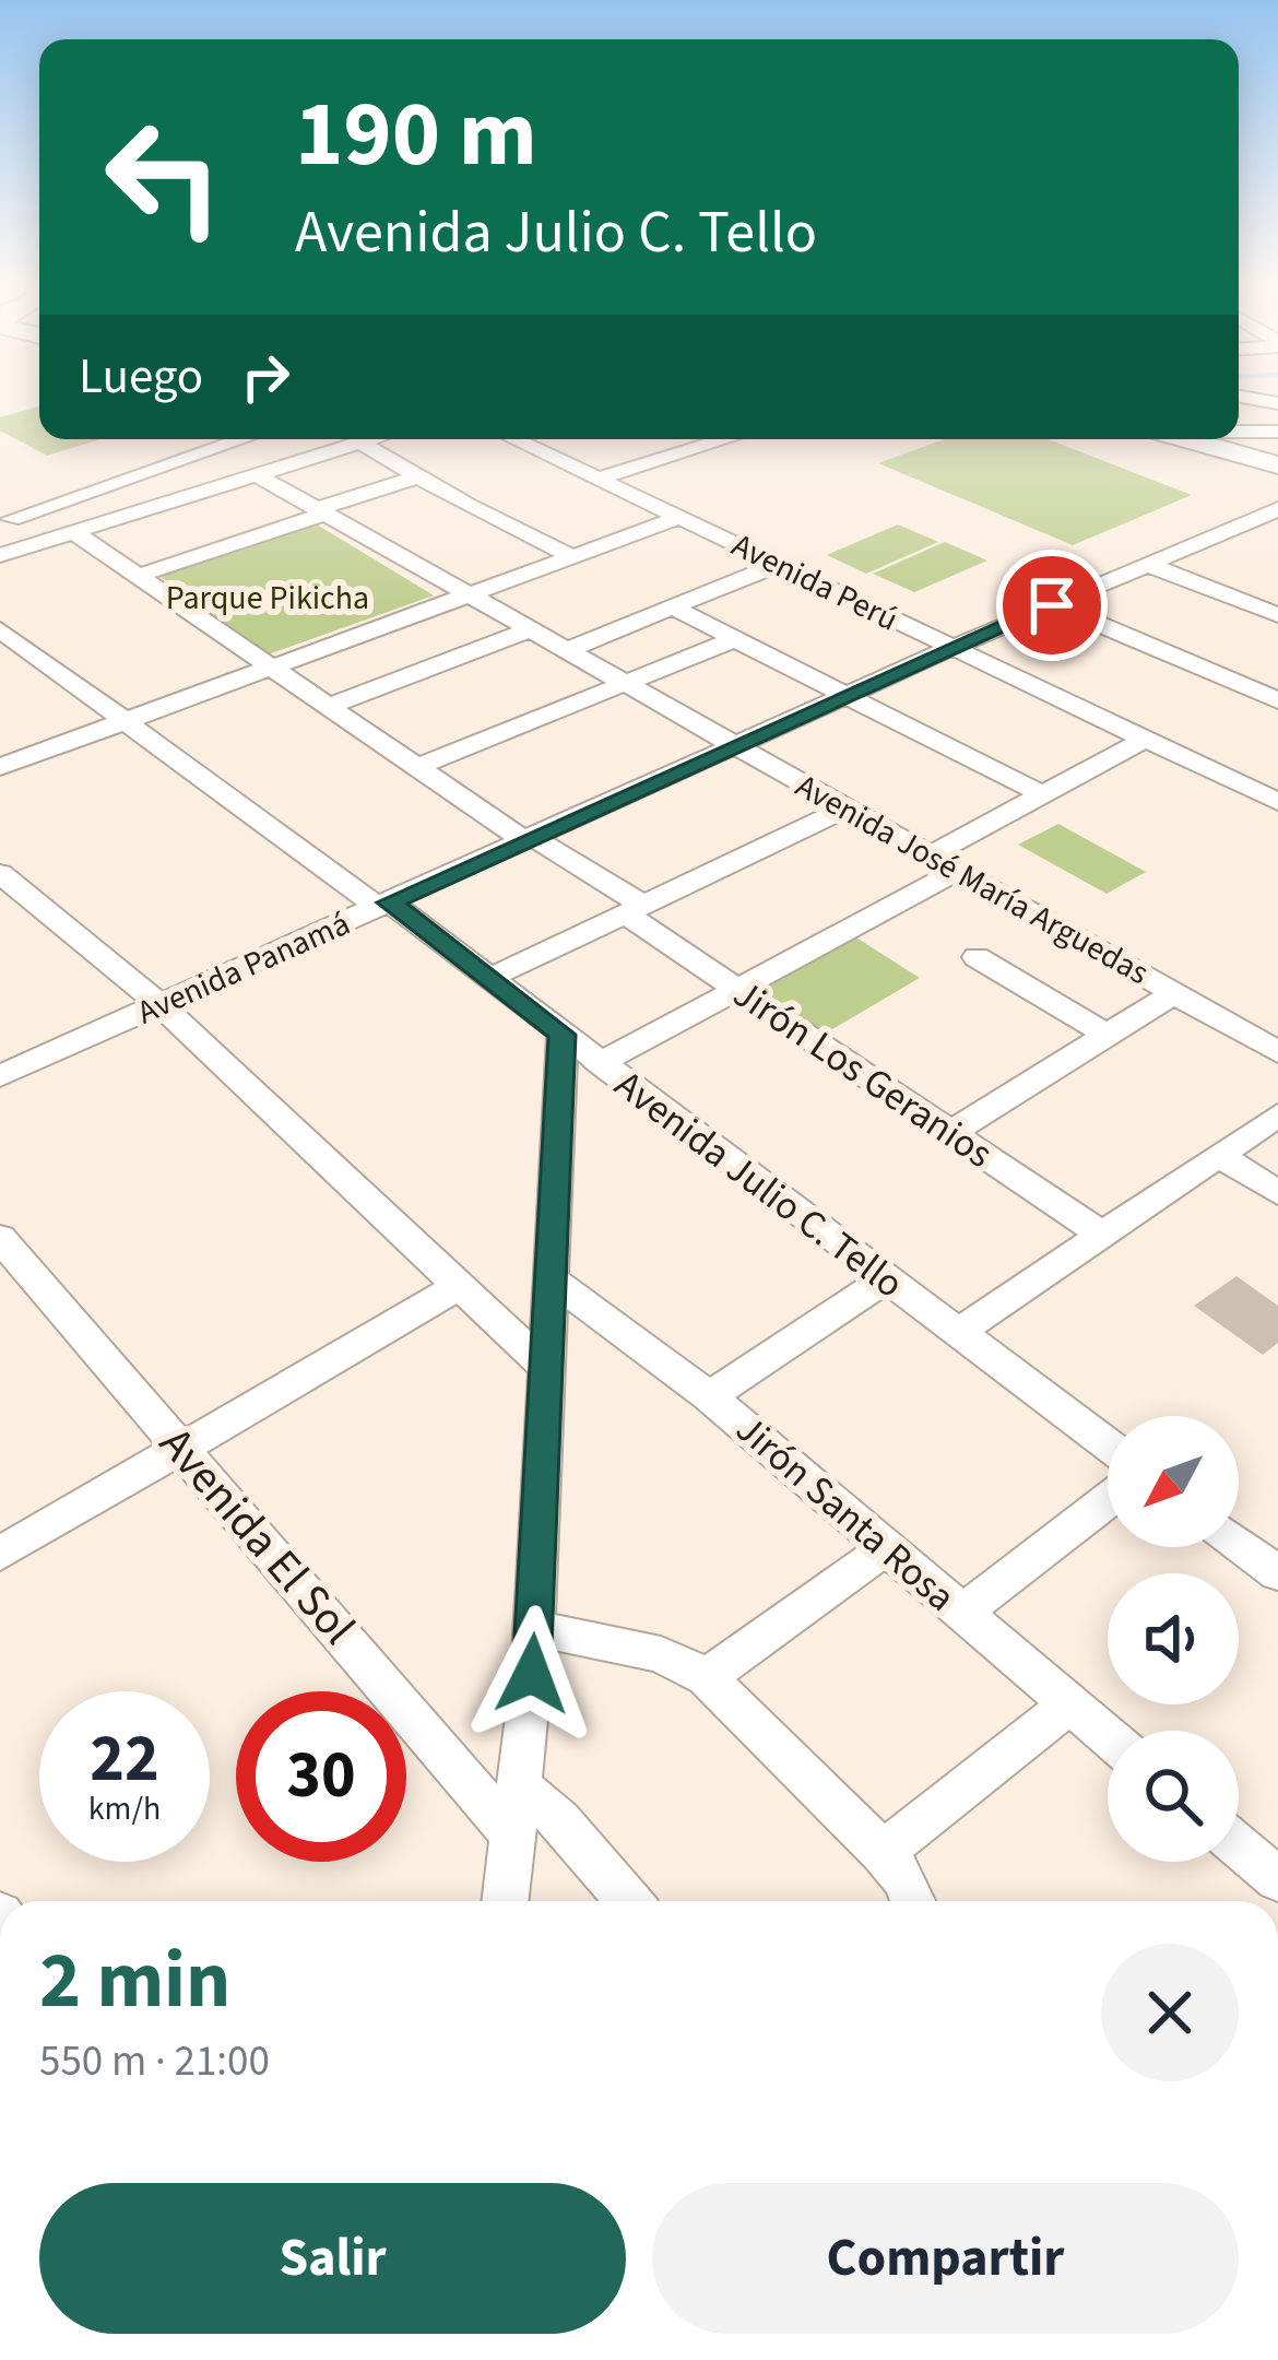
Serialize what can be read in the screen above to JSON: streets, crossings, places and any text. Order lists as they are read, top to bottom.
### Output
{
  "streets": {
    "street": [
      "Avenida Perú",
      "Avenida José María Arguedas",
      "Avenida Panamá",
      "Jirón Los Geranios",
      "Avenida Julio C. Tello",
      "Jirón Santa Rosa",
      "Avenida El Sol"
    ]
  },
  "crossings": [
    ["Avenida Perú", "Avenida Panamá"],
    ["Avenida José María Arguedas", "Avenida Panamá"],
    ["Avenida Panamá", "Jirón Los Geranios"],
    ["Avenida Panamá", "Avenida Julio C. Tello"]
  ],
  "parks": ["Parque Pikicha"],
  "north": "bottom left",
  "page": {
    "turn": ["190 m", "Avenida Julio C. Tello"],
    "then": "Luego",
    "speed": "22 km/h",
    "limit": "30",
    "heading": ["2 min", "550 m · 21:00"],
    "buttons": ["Salir", "Compartir"]
  }
}
